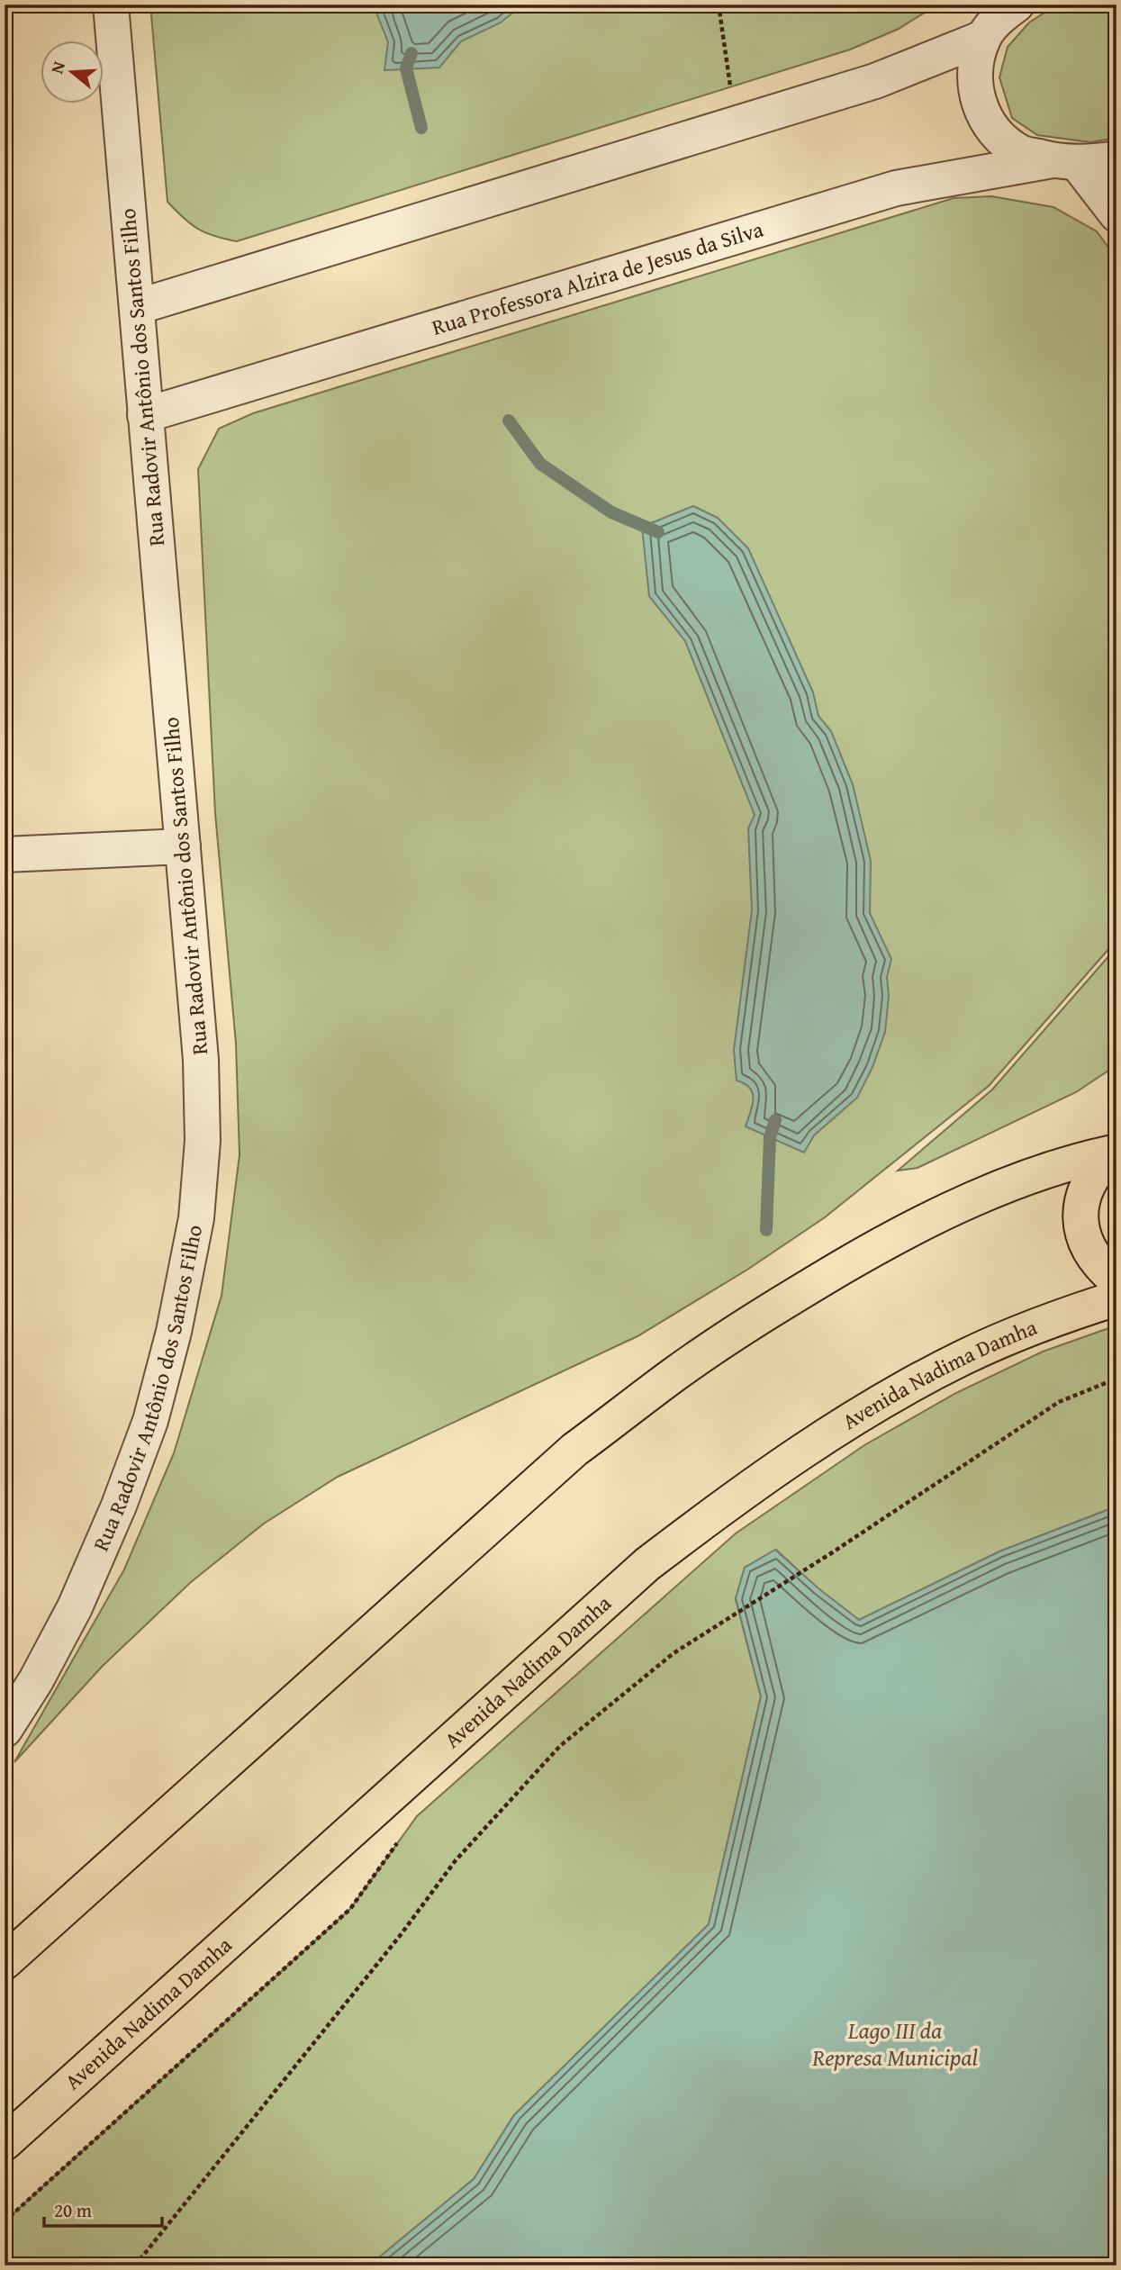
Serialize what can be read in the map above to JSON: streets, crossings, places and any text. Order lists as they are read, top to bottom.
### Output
{
  "streets": {
    "main road": ["Avenida Nadima Damha"],
    "street": ["Rua Professora Alzira de Jesus da Silva", "Rua Radovir Antônio dos Santos Filho"]
  },
  "crossings": [
    ["Rua Professora Alzira de Jesus da Silva", "Rua Radovir Antônio dos Santos Filho"]
  ],
  "water": ["Lago III da Represa Municipal"],
  "scale_bar": "20 m",
  "north": "left"
}
